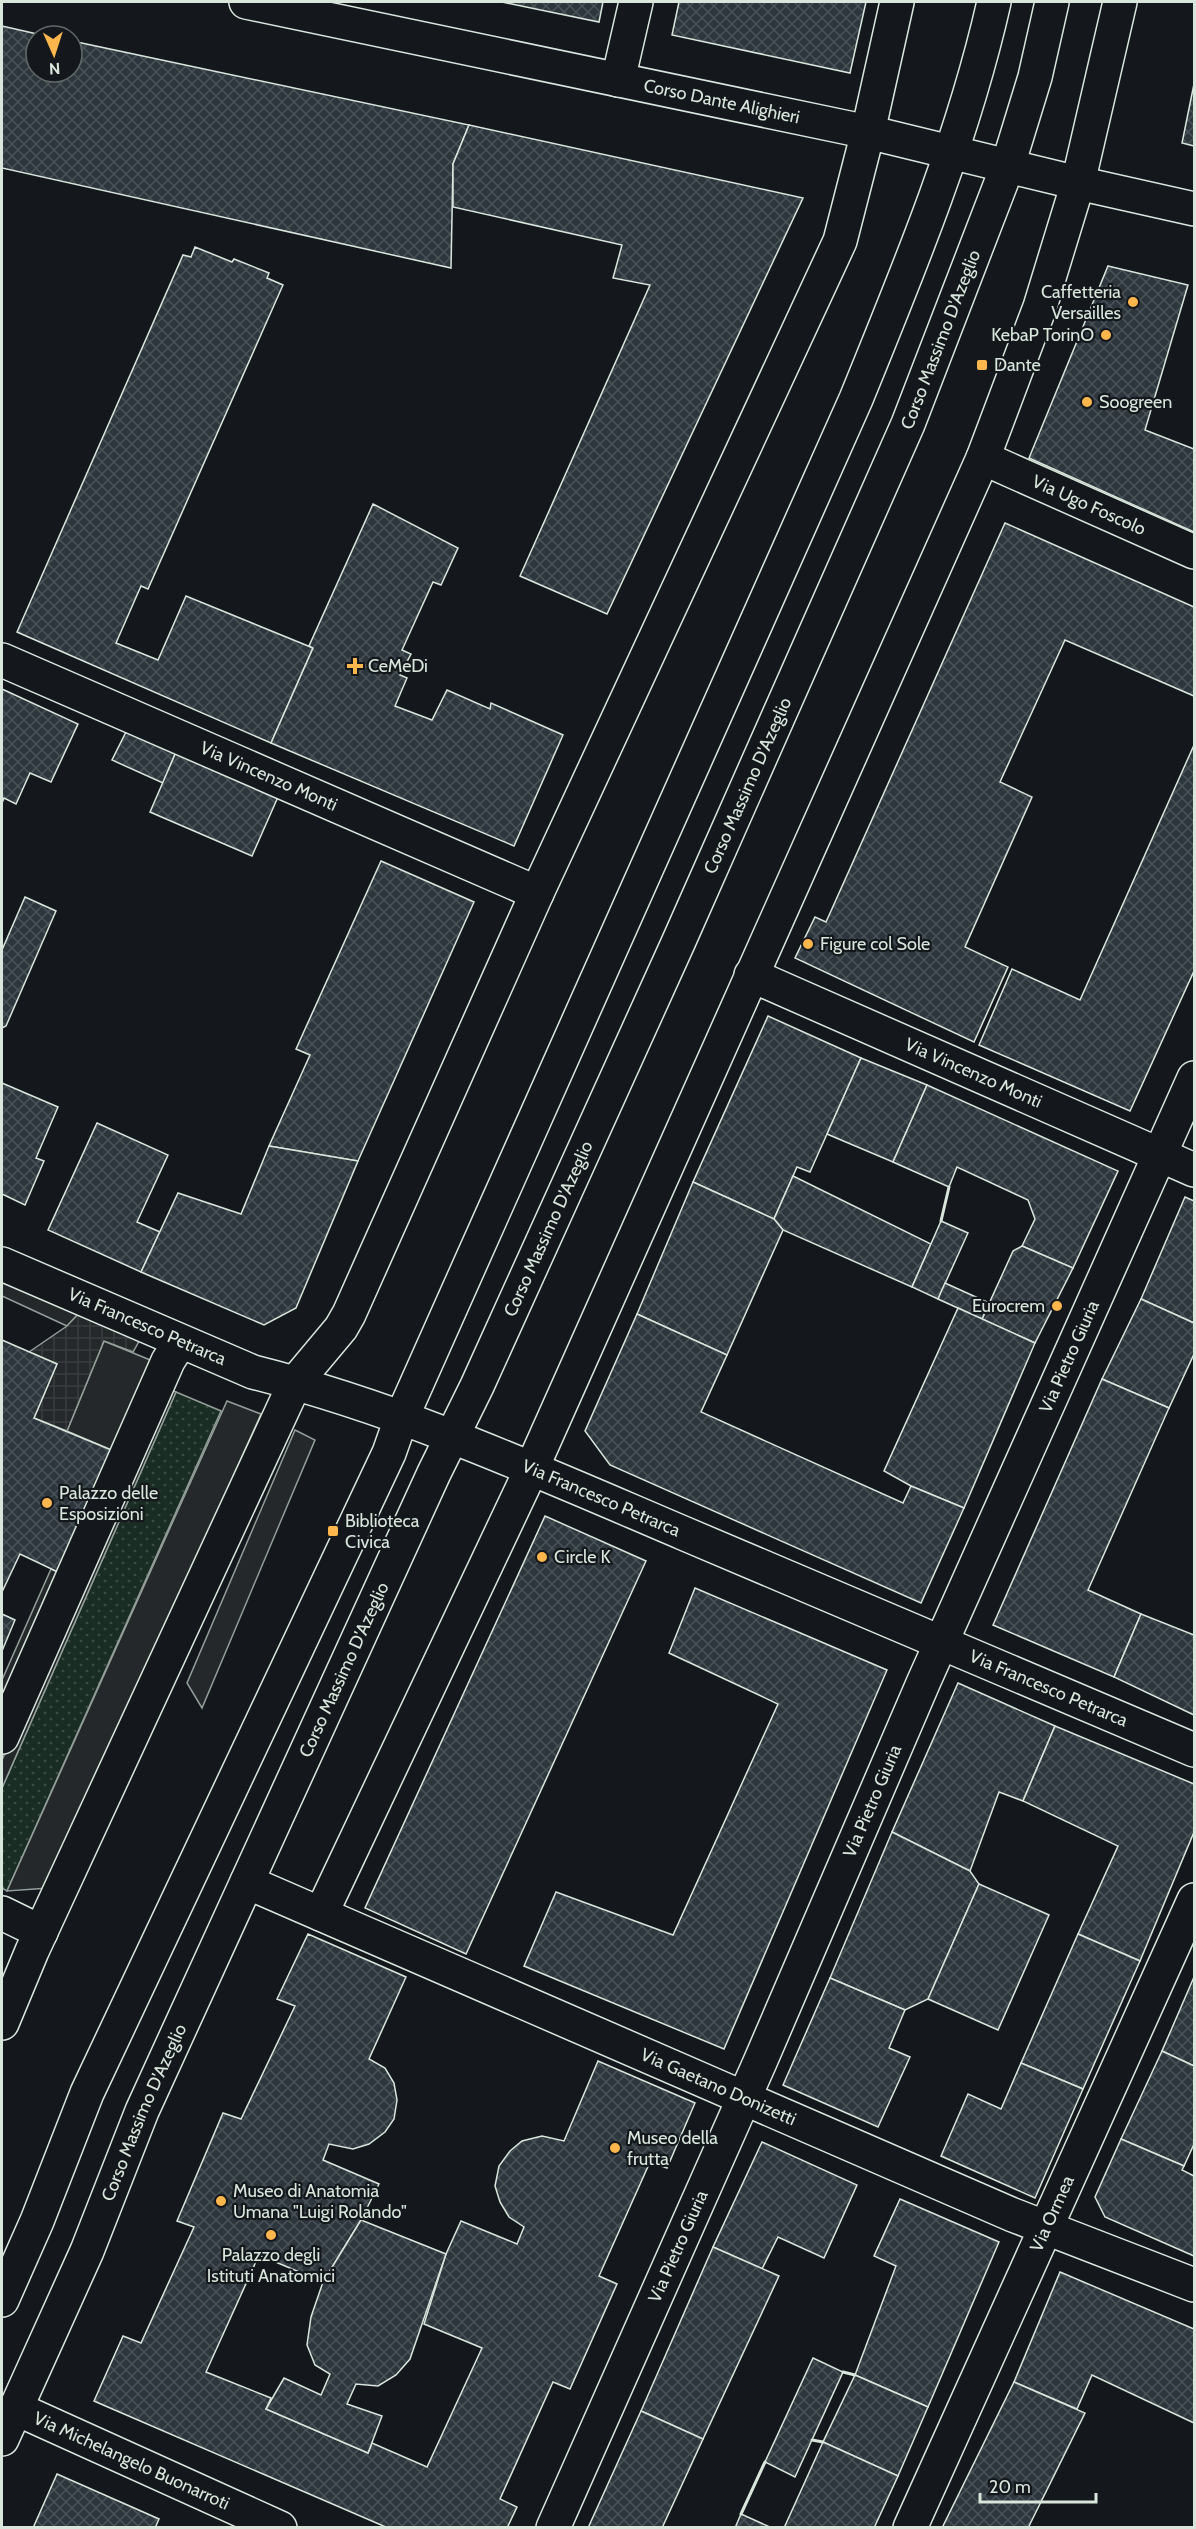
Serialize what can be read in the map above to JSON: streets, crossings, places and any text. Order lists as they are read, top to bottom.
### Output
{
  "streets": {
    "street": [
      "Corso Dante Alighieri",
      "Corso Massimo D'Azeglio",
      "Via Ugo Foscolo",
      "Via Vincenzo Monti",
      "Via Francesco Petrarca",
      "Via Pietro Giuria",
      "Via Gaetano Donizetti",
      "Via Ormea",
      "Via Michelangelo Buonarroti"
    ]
  },
  "crossings": [
    ["Corso Dante Alighieri", "Corso Massimo D'Azeglio"],
    ["Corso Massimo D'Azeglio", "Via Francesco Petrarca"],
    ["Corso Massimo D'Azeglio", "Via Gaetano Donizetti"],
    ["Corso Massimo D'Azeglio", "Via Michelangelo Buonarroti"],
    ["Via Vincenzo Monti", "Via Pietro Giuria"],
    ["Via Francesco Petrarca", "Via Pietro Giuria"],
    ["Via Pietro Giuria", "Via Gaetano Donizetti"],
    ["Via Gaetano Donizetti", "Via Ormea"]
  ],
  "places": {
    "other": [
      "Caffetteria Versailles",
      "KebaP TorinO",
      "Soogreen",
      "Figure col Sole",
      "Eurocrem",
      "Palazzo delle Esposizioni",
      "Circle K",
      "Museo della frutta",
      "Museo di Anatomia Umana \"Luigi Rolando\"",
      "Palazzo degli Istituti Anatomici"
    ],
    "transit": ["Dante", "Biblioteca Civica"],
    "health": ["CeMeDi"]
  },
  "scale_bar": "20 m",
  "north": "bottom"
}
